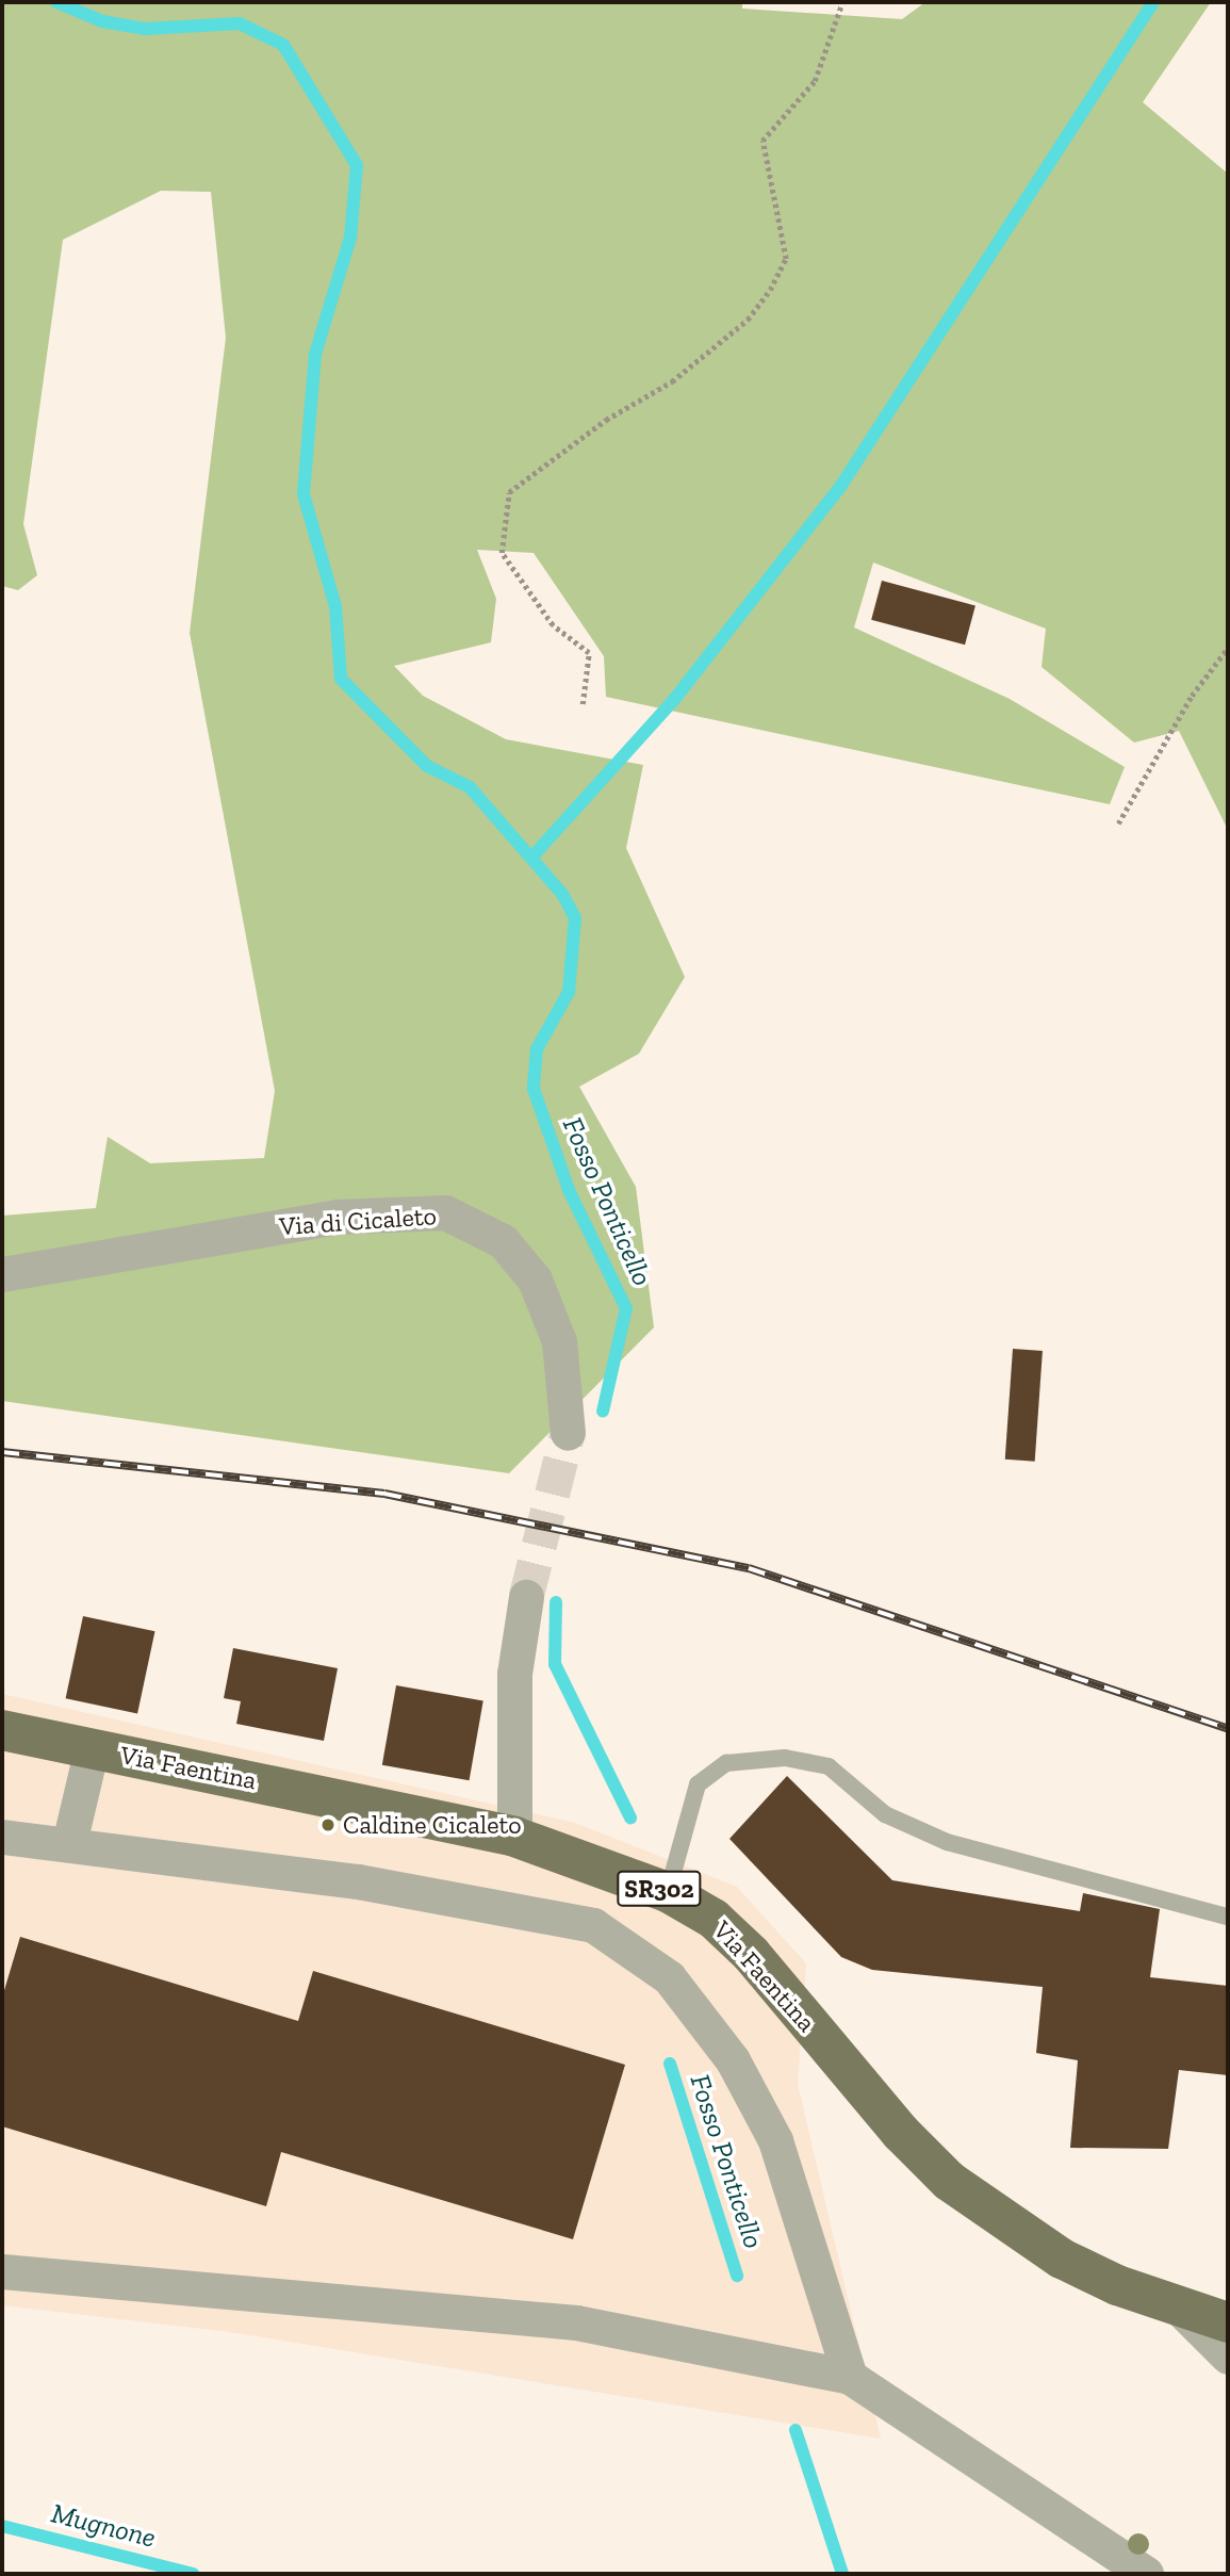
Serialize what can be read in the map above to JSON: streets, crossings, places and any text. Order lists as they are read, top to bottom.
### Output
{
  "streets": {
    "main road": ["Via Faentina", "SR302"],
    "street": ["Via di Cicaleto"]
  },
  "water": ["Fosso Ponticello", "Mugnone"],
  "places": ["Caldine Cicaleto"]
}
